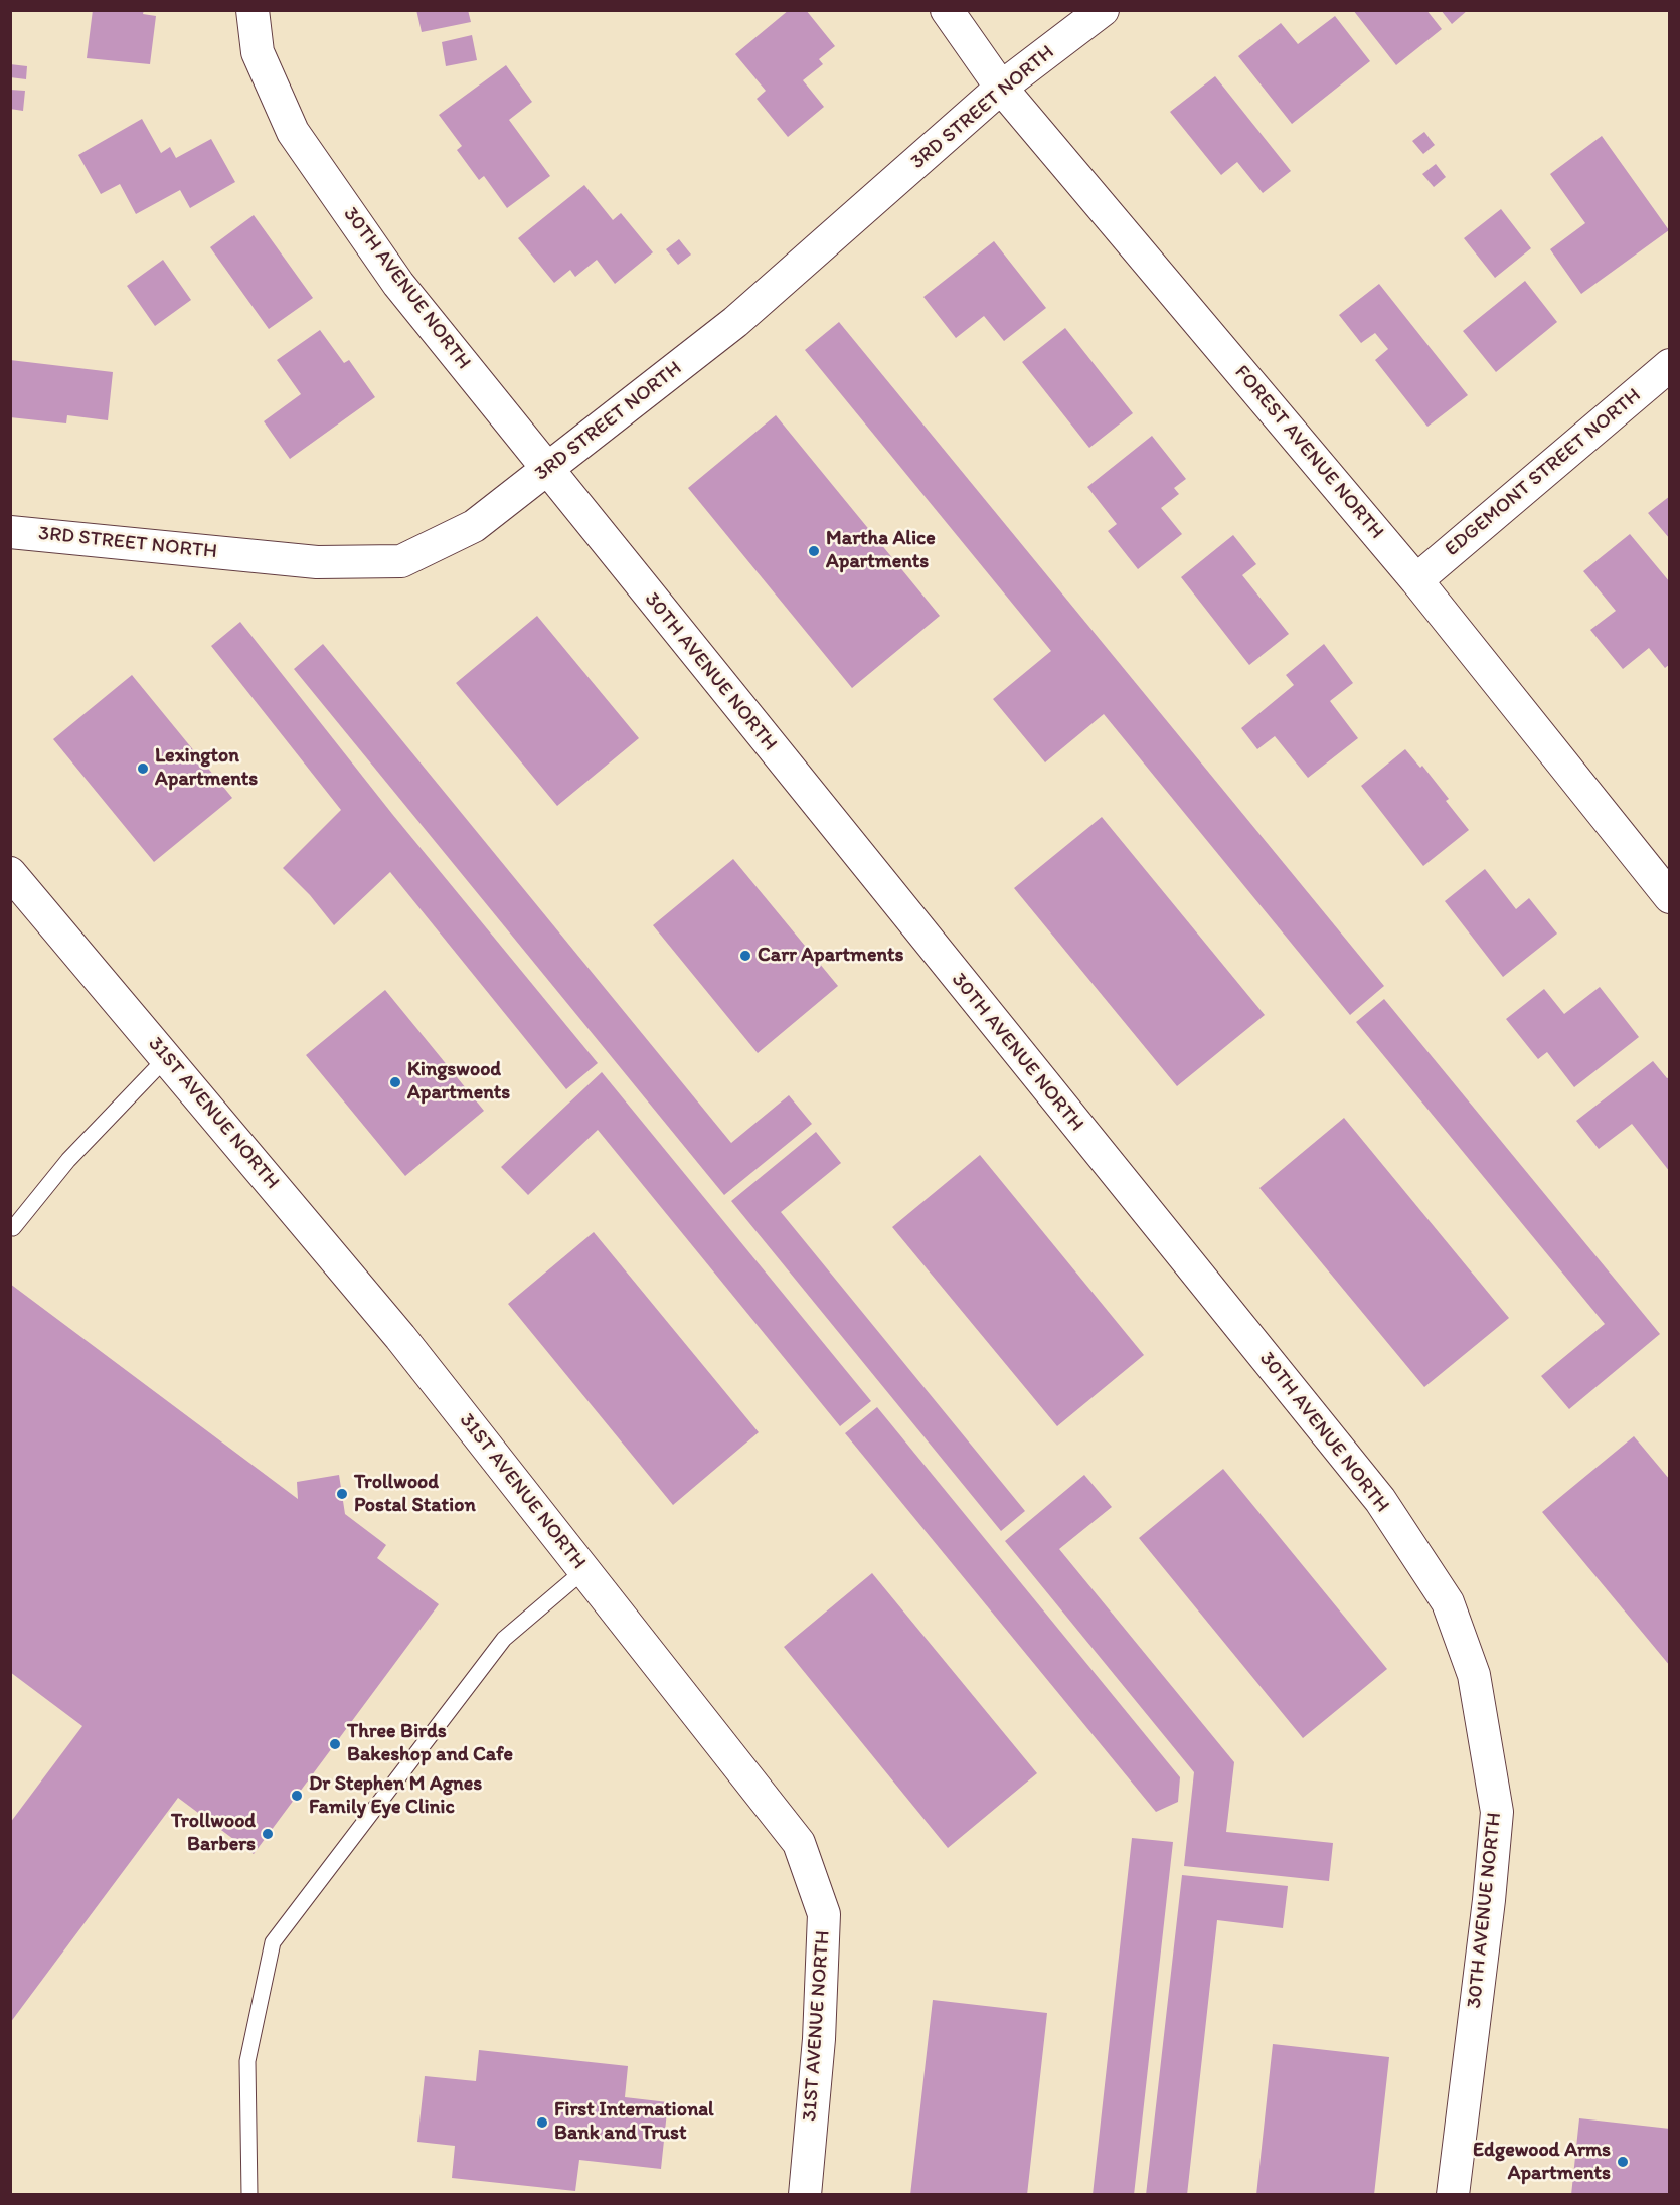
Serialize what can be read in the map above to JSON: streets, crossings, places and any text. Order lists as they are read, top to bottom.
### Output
{
  "streets": {
    "street": [
      "3RD STREET NORTH",
      "30TH AVENUE NORTH",
      "FOREST AVENUE NORTH",
      "EDGEMONT STREET NORTH",
      "31ST AVENUE NORTH"
    ]
  },
  "crossings": [
    ["3RD STREET NORTH", "30TH AVENUE NORTH"],
    ["3RD STREET NORTH", "FOREST AVENUE NORTH"],
    ["FOREST AVENUE NORTH", "EDGEMONT STREET NORTH"]
  ],
  "places": [
    "Martha Alice Apartments",
    "Lexington Apartments",
    "Carr Apartments",
    "Kingswood Apartments",
    "Trollwood Postal Station",
    "Three Birds Bakeshop and Cafe",
    "Dr Stephen M Agnes Family Eye Clinic",
    "Trollwood Barbers",
    "First International Bank and Trust",
    "Edgewood Arms Apartments"
  ]
}
